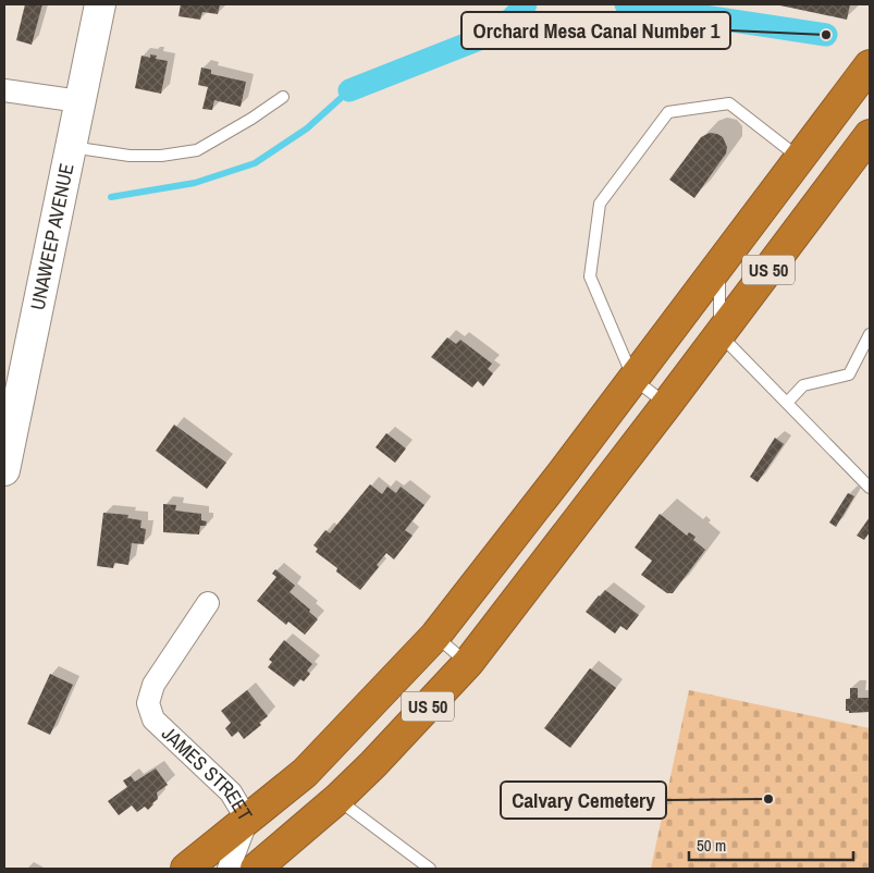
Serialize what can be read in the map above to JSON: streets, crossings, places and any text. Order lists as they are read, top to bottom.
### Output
{
  "streets": {
    "highway": ["US 50"],
    "main road": ["UNAWEEP AVENUE"],
    "street": ["JAMES STREET"]
  },
  "crossings": [
    ["US 50", "JAMES STREET"]
  ],
  "places": ["Orchard Mesa Canal Number 1", "Calvary Cemetery"],
  "scale_bar": "50 m"
}
